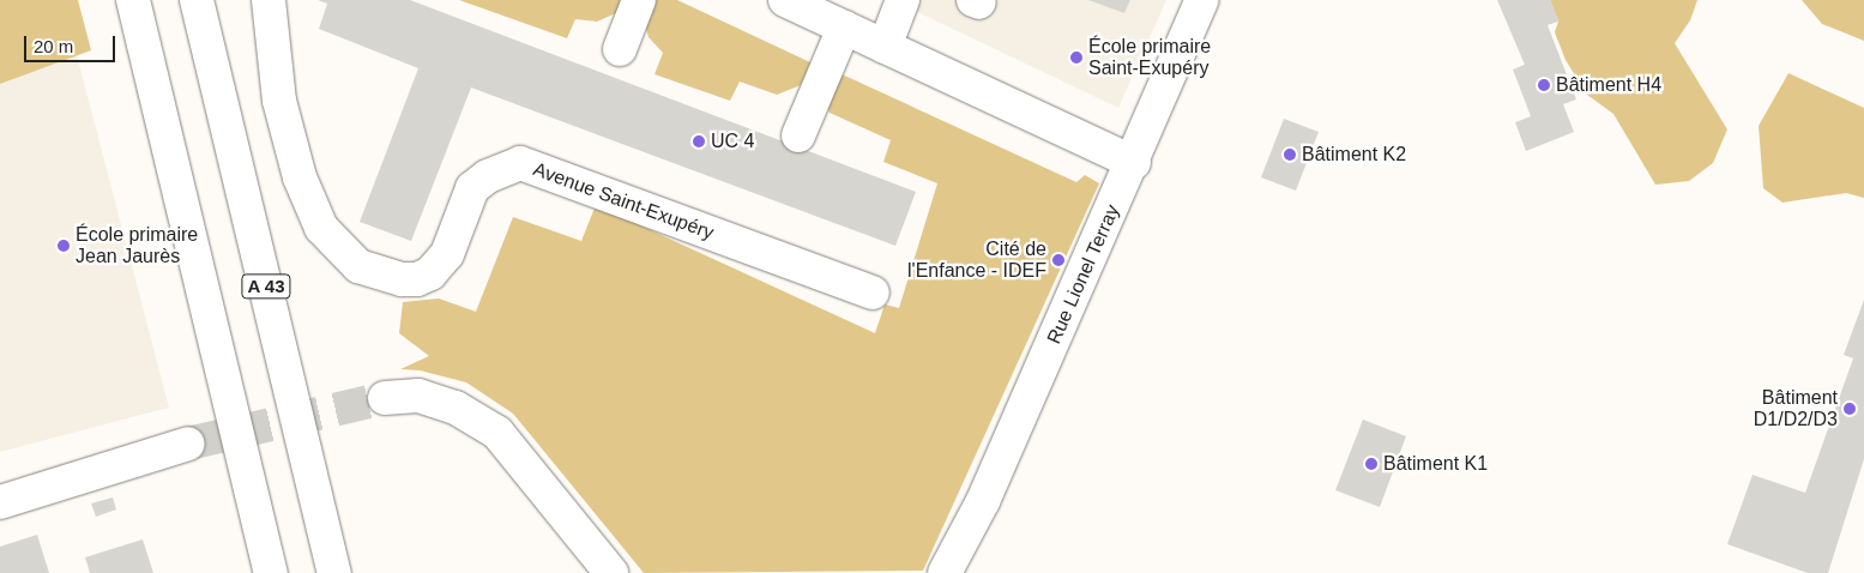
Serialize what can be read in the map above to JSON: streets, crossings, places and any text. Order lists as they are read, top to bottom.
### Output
{
  "streets": {
    "main road": ["Avenue Saint-Exupéry", "Rue Lionel Terray", "A 43"]
  },
  "places": [
    "École primaire Saint-Exupéry",
    "Bâtiment H4",
    "UC 4",
    "Bâtiment K2",
    "École primaire Jean Jaurès",
    "Cité de l'Enfance - IDEF",
    "Bâtiment D1/D2/D3",
    "Bâtiment K1"
  ],
  "scale_bar": "20 m"
}
